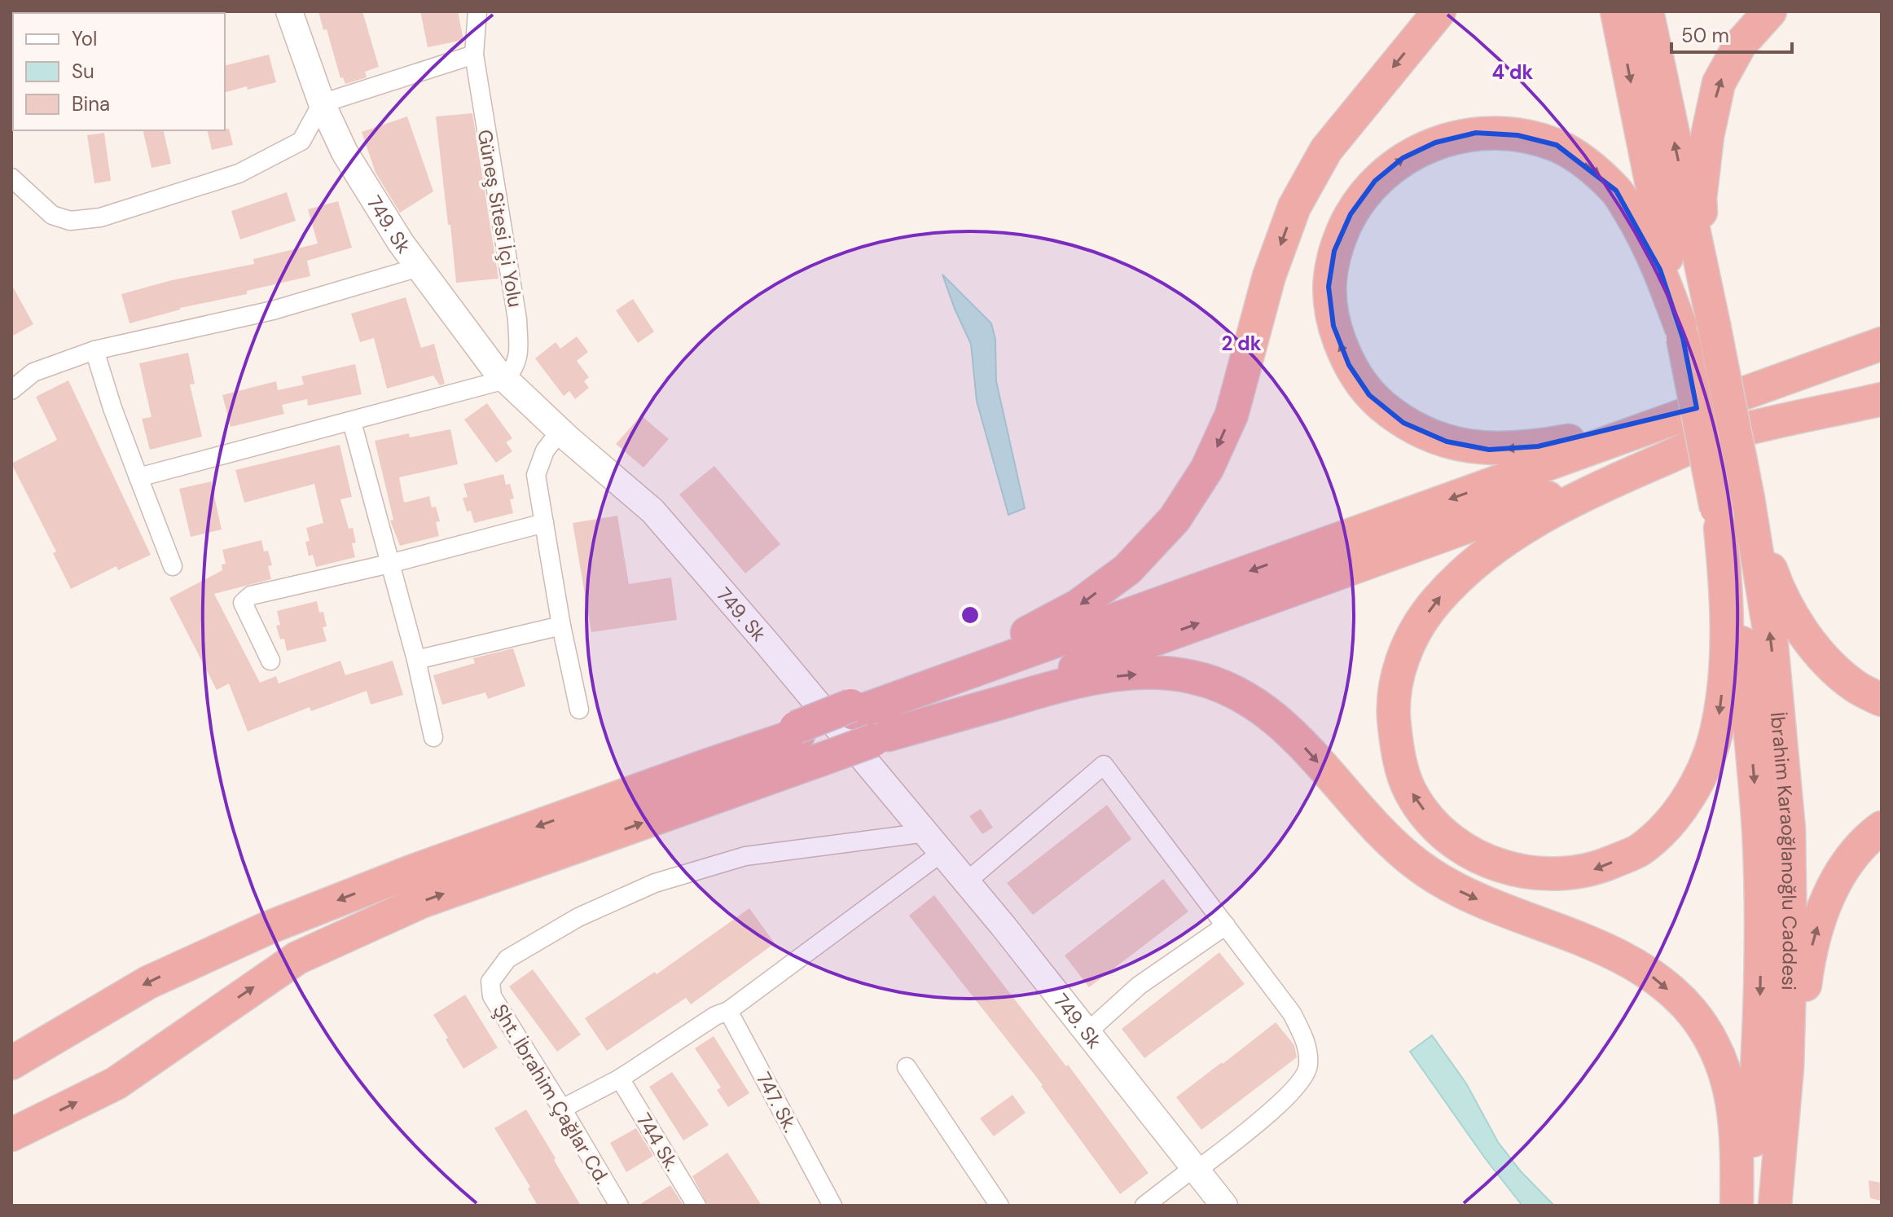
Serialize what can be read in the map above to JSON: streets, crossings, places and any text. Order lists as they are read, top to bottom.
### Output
{
  "streets": {
    "highway": ["İbrahim Karaoğlanoğlu Caddesi"],
    "street": [
      "Güneş Sitesi İçi Yolu",
      "749. Sk",
      "Şht. İbrahim Çağlar Cd.",
      "747. Sk.",
      "744 Sk."
    ]
  },
  "crossings": [
    ["Güneş Sitesi İçi Yolu", "749. Sk"],
    ["749. Sk", "Şht. İbrahim Çağlar Cd."]
  ],
  "legend": ["Yol", "Su", "Bina"],
  "scale_bar": "50 m",
  "rings": ["4 dk", "2 dk"]
}
